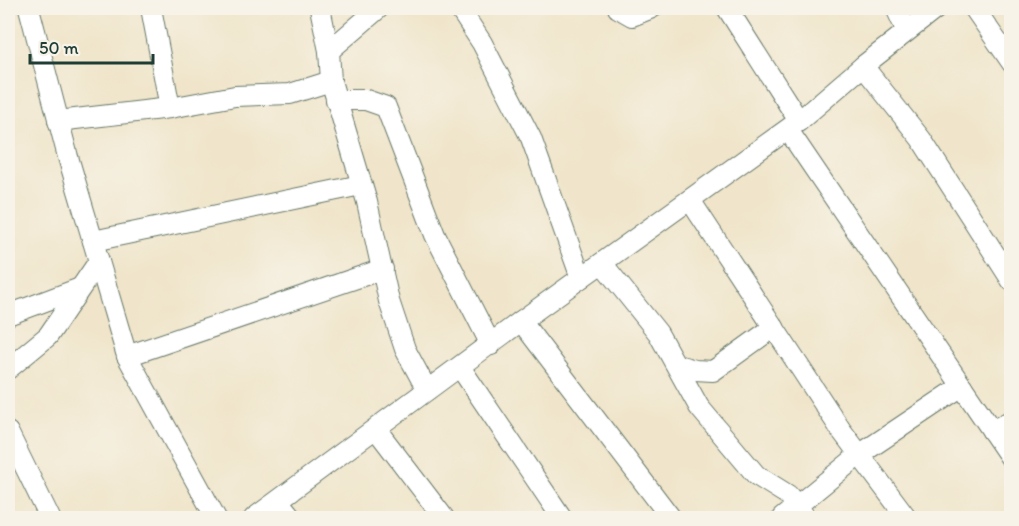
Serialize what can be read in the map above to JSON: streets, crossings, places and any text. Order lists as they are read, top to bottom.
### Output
{
  "scale_bar": "50 m"
}
